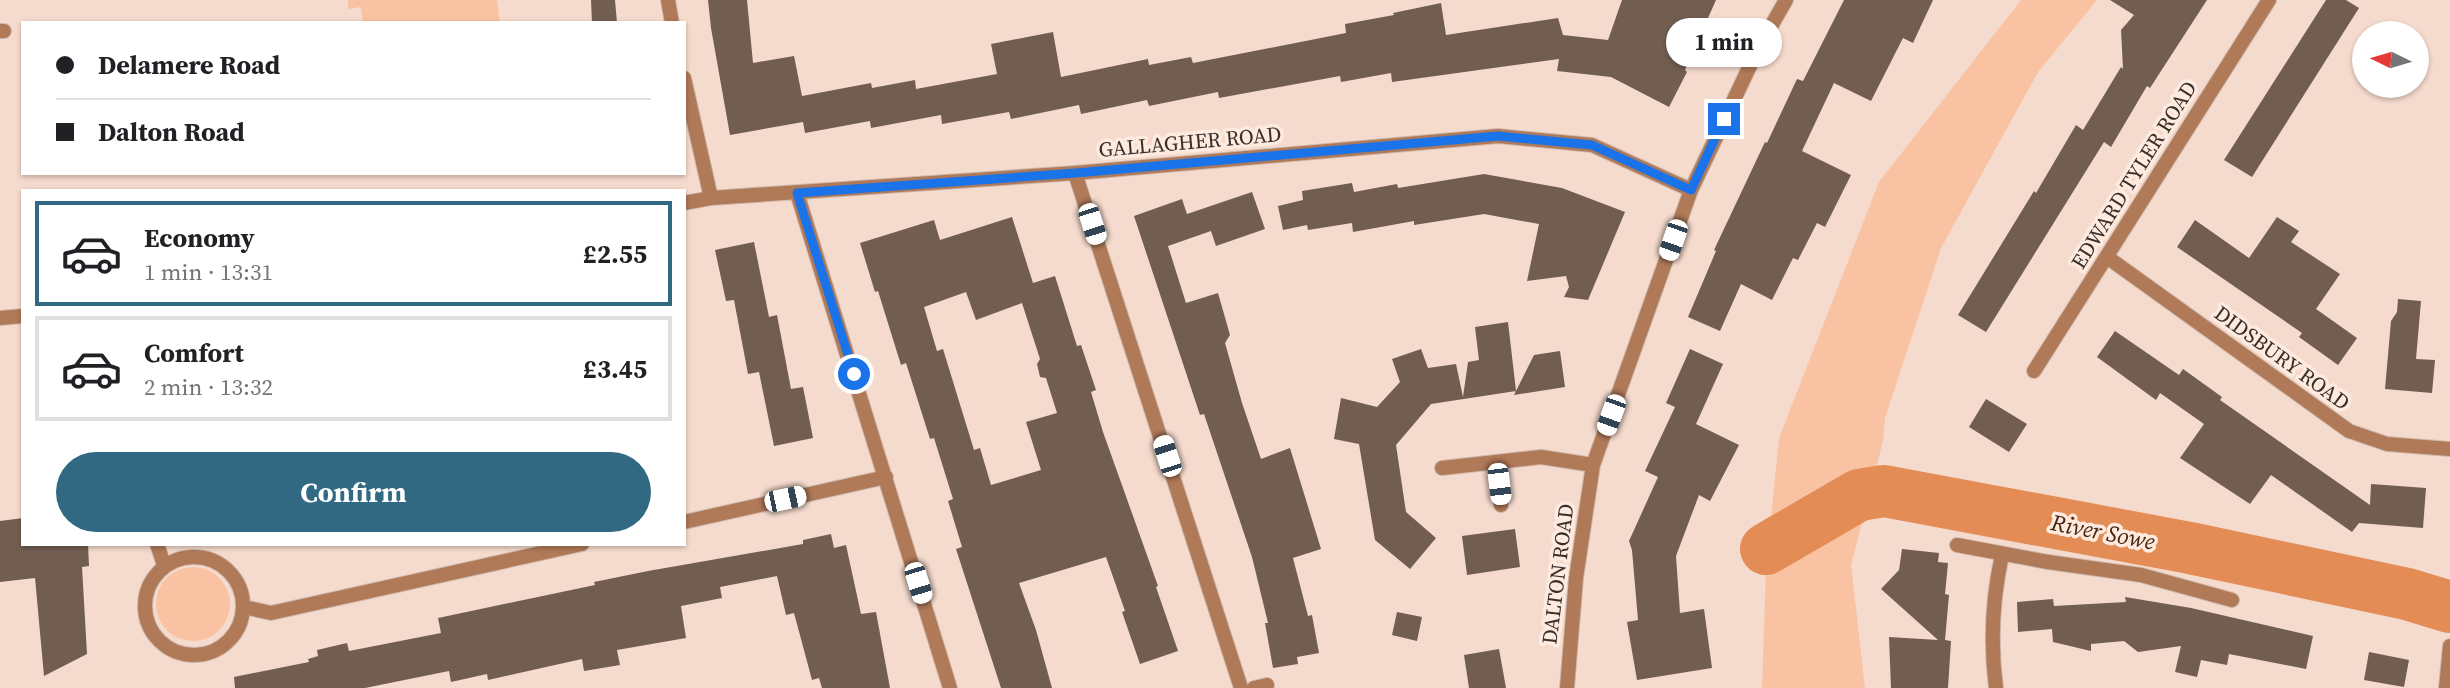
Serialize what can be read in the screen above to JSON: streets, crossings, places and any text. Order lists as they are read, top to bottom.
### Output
{
  "streets": {
    "street": [
      "GALLAGHER ROAD",
      "EDWARD TYLER ROAD",
      "DIDSBURY ROAD",
      "DALTON ROAD"
    ]
  },
  "crossings": [
    ["GALLAGHER ROAD", "DALTON ROAD"],
    ["EDWARD TYLER ROAD", "DIDSBURY ROAD"]
  ],
  "water": ["River Sowe"],
  "north": "left",
  "page": {
    "bubble": "1 min",
    "banner": ["Delamere Road", "Dalton Road"],
    "list": [
      {
        "name": "Economy",
        "note": "1 min · 13:31",
        "value": "£2.55"
      },
      {
        "name": "Comfort",
        "note": "2 min · 13:32",
        "value": "£3.45"
      }
    ],
    "buttons": "Confirm"
  }
}
